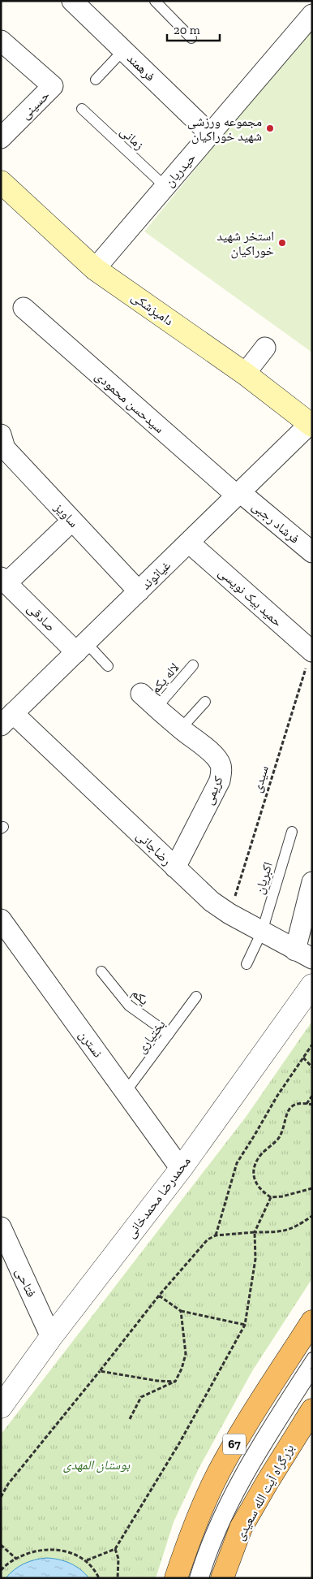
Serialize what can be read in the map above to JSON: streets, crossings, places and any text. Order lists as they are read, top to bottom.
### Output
{
  "streets": {
    "highway": ["67", "بزرگراه آیت الله سعیدی"],
    "main road": ["دامپزشکی"],
    "street": [
      "فرهمند",
      "حسینی",
      "حیدریان",
      "سیدحسن محمودی",
      "ساویز",
      "فرشاد رجبی",
      "غیاثوند",
      "حمید بیک نویسی",
      "صادقی",
      "کریمی",
      "رضاجانی",
      "نسترن",
      "محمدرضا محمدخانی",
      "فتاحی"
    ],
    "lane": [
      "زمانی",
      "لاله یکم",
      "اکبریان",
      "یکم",
      "بختیاری"
    ],
    "path": ["سیدی"]
  },
  "crossings": [
    ["فرهمند", "حیدریان"],
    ["زمانی", "حیدریان"],
    ["حیدریان", "دامپزشکی"],
    ["دامپزشکی", "غیاثوند"],
    ["سیدحسن محمودی", "فرشاد رجبی"],
    ["سیدحسن محمودی", "غیاثوند"],
    ["ساویز", "غیاثوند"],
    ["ساویز", "صادقی"],
    ["فرشاد رجبی", "غیاثوند"],
    ["غیاثوند", "حمید بیک نویسی"],
    ["غیاثوند", "صادقی"],
    ["غیاثوند", "رضاجانی"],
    ["حمید بیک نویسی", "سیدی"],
    ["لاله یکم", "کریمی"],
    ["سیدی", "رضاجانی"],
    ["کریمی", "رضاجانی"],
    ["رضاجانی", "اکبریان"],
    ["یکم", "بختیاری"],
    ["بختیاری", "نسترن"],
    ["نسترن", "محمدرضا محمدخانی"],
    ["محمدرضا محمدخانی", "فتاحی"]
  ],
  "parks": ["بوستان المهدی"],
  "places": ["مجموعه ورزشی شهید خوراکیان", "استخر شهید خوراکیان"],
  "scale_bar": "20 m"
}
